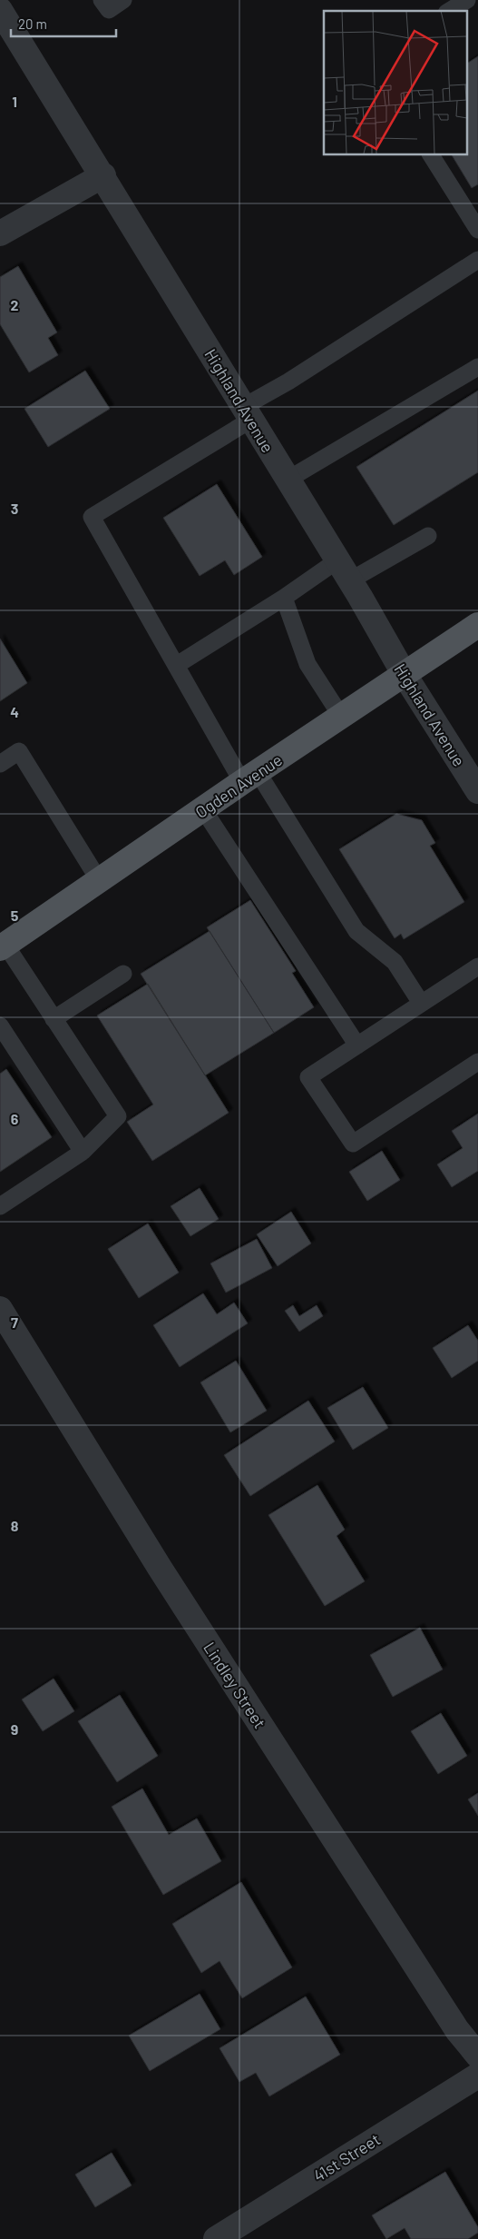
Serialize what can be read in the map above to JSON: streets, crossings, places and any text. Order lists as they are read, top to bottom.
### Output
{
  "streets": {
    "main road": ["Ogden Avenue"],
    "street": ["Highland Avenue", "Lindley Street", "41st Street"]
  },
  "crossings": [
    ["Highland Avenue", "Ogden Avenue"]
  ],
  "scale_bar": "20 m",
  "grid": {
    "rows": [
      "1",
      "2",
      "3",
      "4",
      "5",
      "6",
      "7",
      "8",
      "9"
    ]
  }
}
